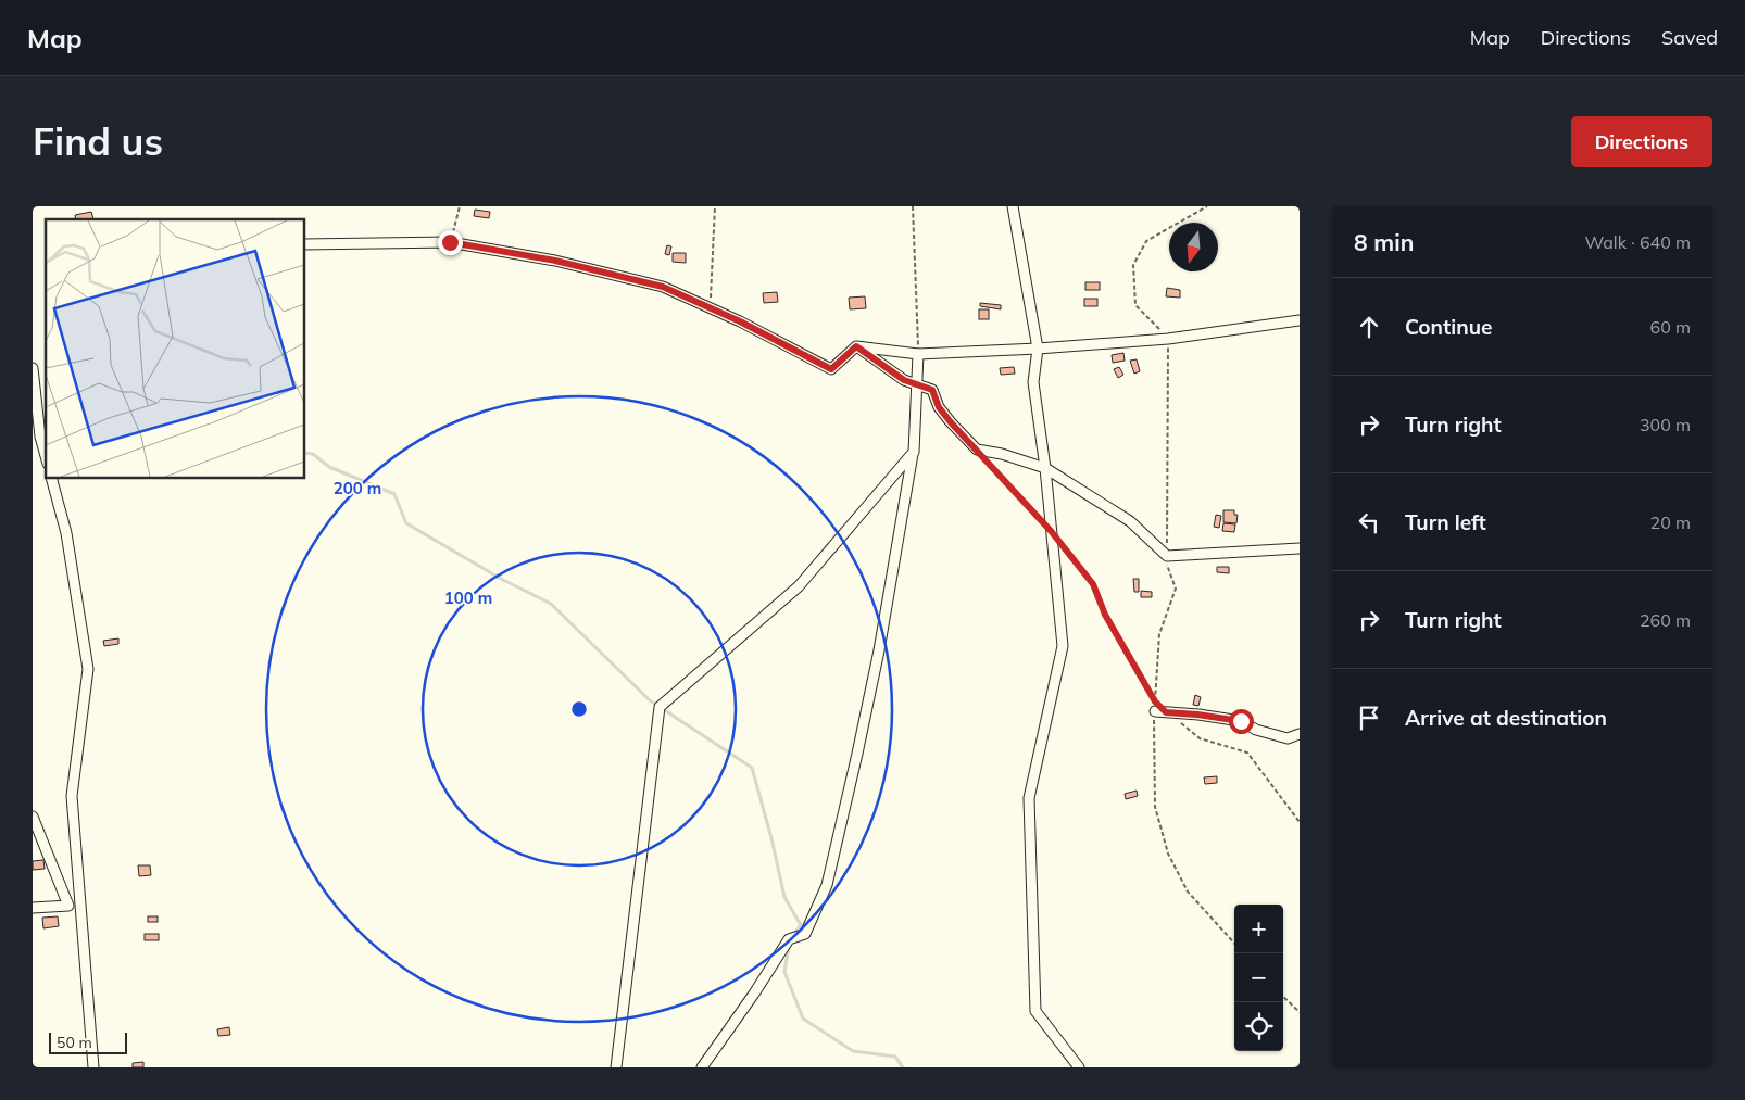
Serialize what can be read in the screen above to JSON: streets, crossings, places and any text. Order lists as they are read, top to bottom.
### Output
{
  "scale_bar": "50 m",
  "north": "bottom",
  "page": {
    "header": "Map",
    "nav": ["Map", "Directions", "Saved"],
    "buttons": "Directions",
    "title": "Find us",
    "heading": ["8 min", "Walk · 640 m"],
    "list": [
      ["Continue", "60 m"],
      ["Turn right", "300 m"],
      ["Turn left", "20 m"],
      ["Turn right", "260 m"],
      "Arrive at destination"
    ],
    "map_buttons": ["+", "−"],
    "scale": "50 m"
  },
  "rings": ["200 m", "100 m"]
}
